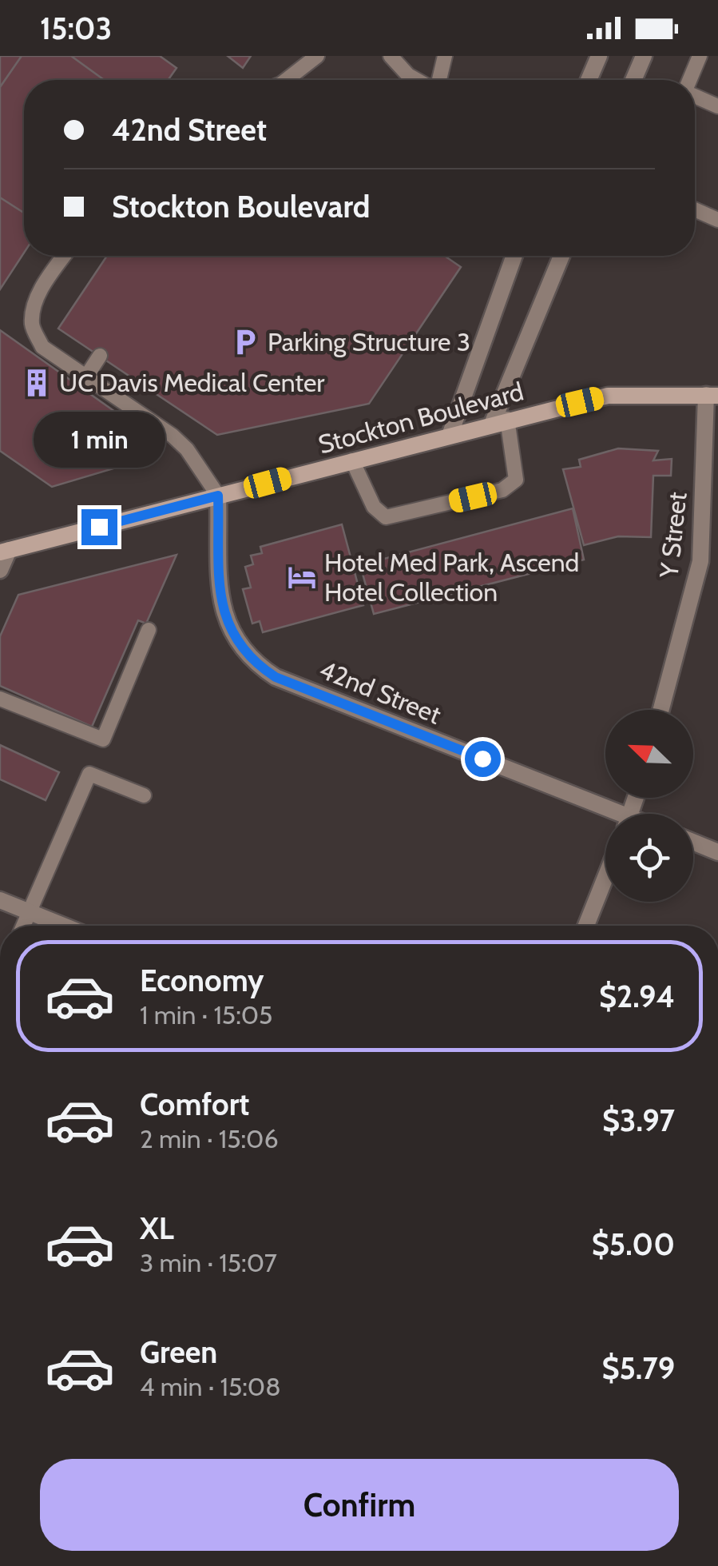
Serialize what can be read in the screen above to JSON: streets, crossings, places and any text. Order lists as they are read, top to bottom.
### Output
{
  "streets": {
    "main road": ["Stockton Boulevard"],
    "street": ["Y Street", "42nd Street"]
  },
  "crossings": [
    ["Stockton Boulevard", "Y Street"],
    ["Stockton Boulevard", "42nd Street"]
  ],
  "places": {
    "parking": ["Parking Structure 3"],
    "building": ["UC Davis Medical Center"],
    "hotel": ["Hotel Med Park, Ascend Hotel Collection"]
  },
  "north": "top left",
  "page": {
    "status": "15:03",
    "banner": ["42nd Street", "Stockton Boulevard"],
    "bubble": "1 min",
    "list": [
      {
        "name": "Economy",
        "note": "1 min · 15:05",
        "value": "$2.94"
      },
      {
        "name": "Comfort",
        "note": "2 min · 15:06",
        "value": "$3.97"
      },
      {
        "name": "XL",
        "note": "3 min · 15:07",
        "value": "$5.00"
      },
      {
        "name": "Green",
        "note": "4 min · 15:08",
        "value": "$5.79"
      }
    ],
    "buttons": "Confirm"
  }
}
